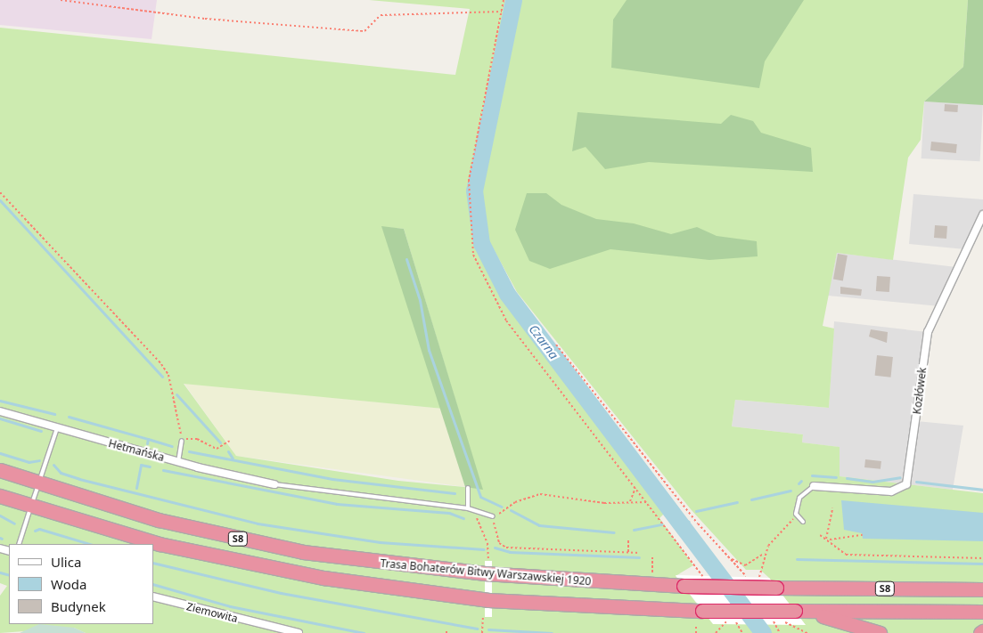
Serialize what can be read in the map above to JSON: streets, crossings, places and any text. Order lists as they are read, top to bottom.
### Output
{
  "streets": {
    "highway": ["S8", "Trasa Bohaterów Bitwy Warszawskiej 1920"],
    "street": ["Kozłówek", "Hetmańska", "Ziemowita"]
  },
  "water": ["Czarna"],
  "legend": ["Ulica", "Woda", "Budynek"]
}
